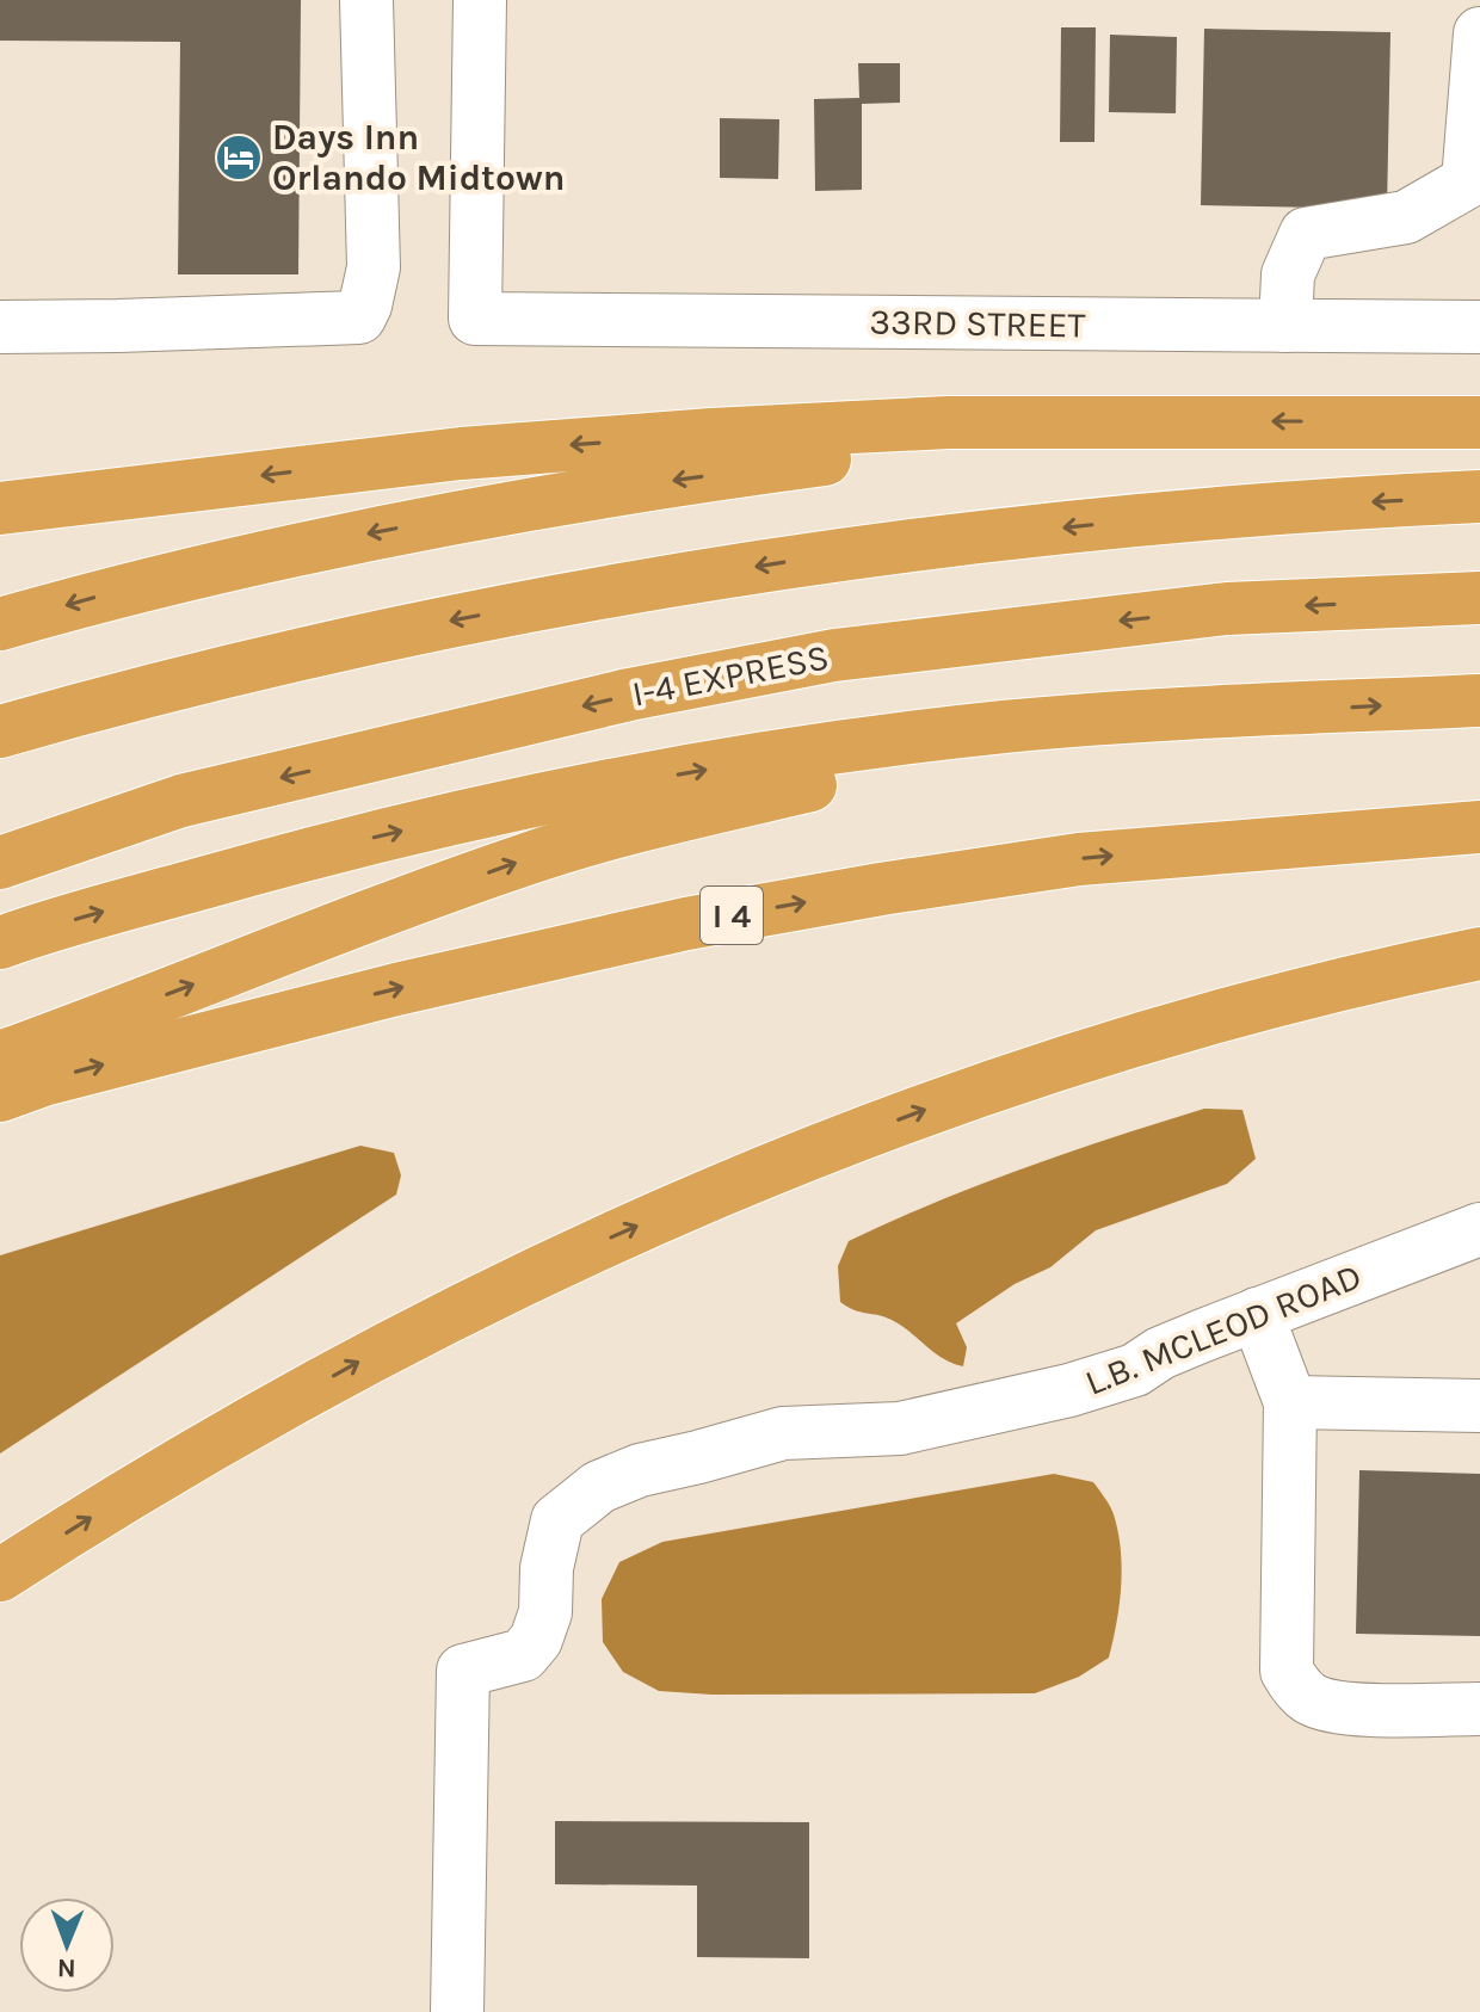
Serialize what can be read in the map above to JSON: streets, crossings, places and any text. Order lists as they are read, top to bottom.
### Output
{
  "streets": {
    "highway": ["I-4 EXPRESS", "I 4"],
    "street": ["33RD STREET", "L.B. MCLEOD ROAD"]
  },
  "places": {
    "hotel": ["Days Inn Orlando Midtown"]
  },
  "north": "bottom"
}
